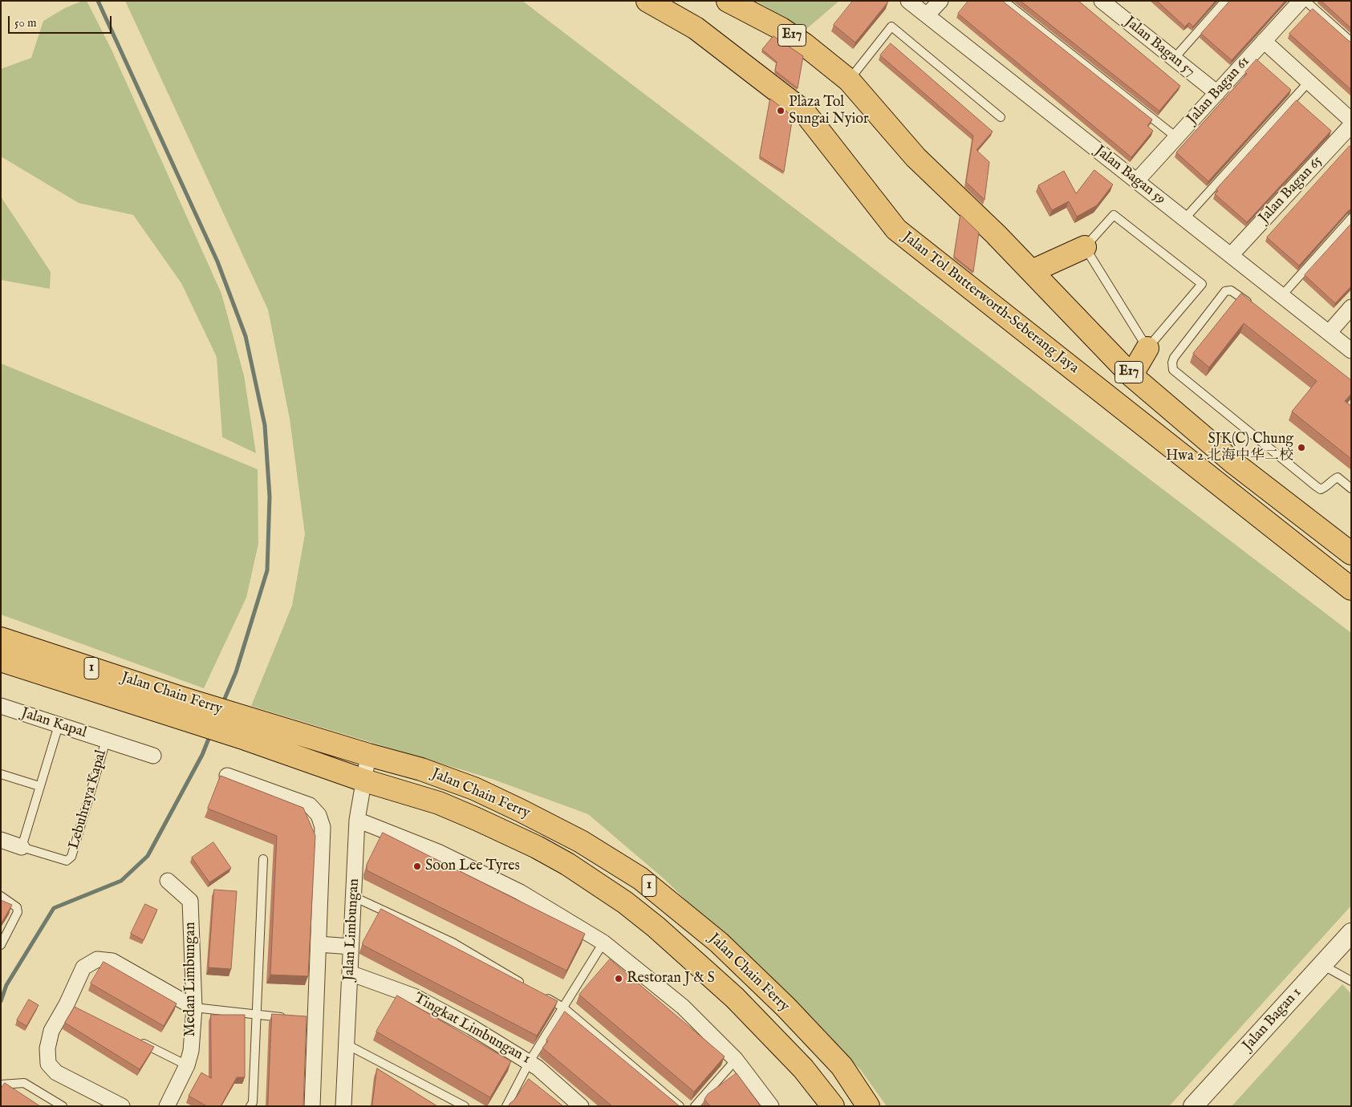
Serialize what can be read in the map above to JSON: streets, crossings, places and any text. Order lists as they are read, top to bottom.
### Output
{
  "streets": {
    "highway": [
      "E17",
      "Jalan Tol Butterworth–Seberang Jaya",
      "1",
      "Jalan Chain Ferry"
    ],
    "street": [
      "Jalan Bagan 57",
      "Jalan Bagan 61",
      "Jalan Bagan 59",
      "Jalan Bagan 65",
      "Jalan Kapal",
      "Lebuhraya Kapal",
      "Jalan Limbungan",
      "Medan Limbungan",
      "Jalan Bagan 1",
      "Tingkat Limbungan 1"
    ]
  },
  "crossings": [
    ["Jalan Bagan 57", "Jalan Bagan 61"],
    ["Jalan Bagan 61", "Jalan Bagan 59"],
    ["Jalan Bagan 59", "Jalan Bagan 65"],
    ["Jalan Chain Ferry", "Jalan Limbungan"],
    ["Jalan Kapal", "Lebuhraya Kapal"],
    ["Jalan Limbungan", "Tingkat Limbungan 1"]
  ],
  "places": [
    "Plaza Tol Sungai Nyior",
    "SJK(C) Chung Hwa 2 北海中华二校",
    "Soon Lee Tyres",
    "Restoran J & S"
  ],
  "scale_bar": "50 m"
}
